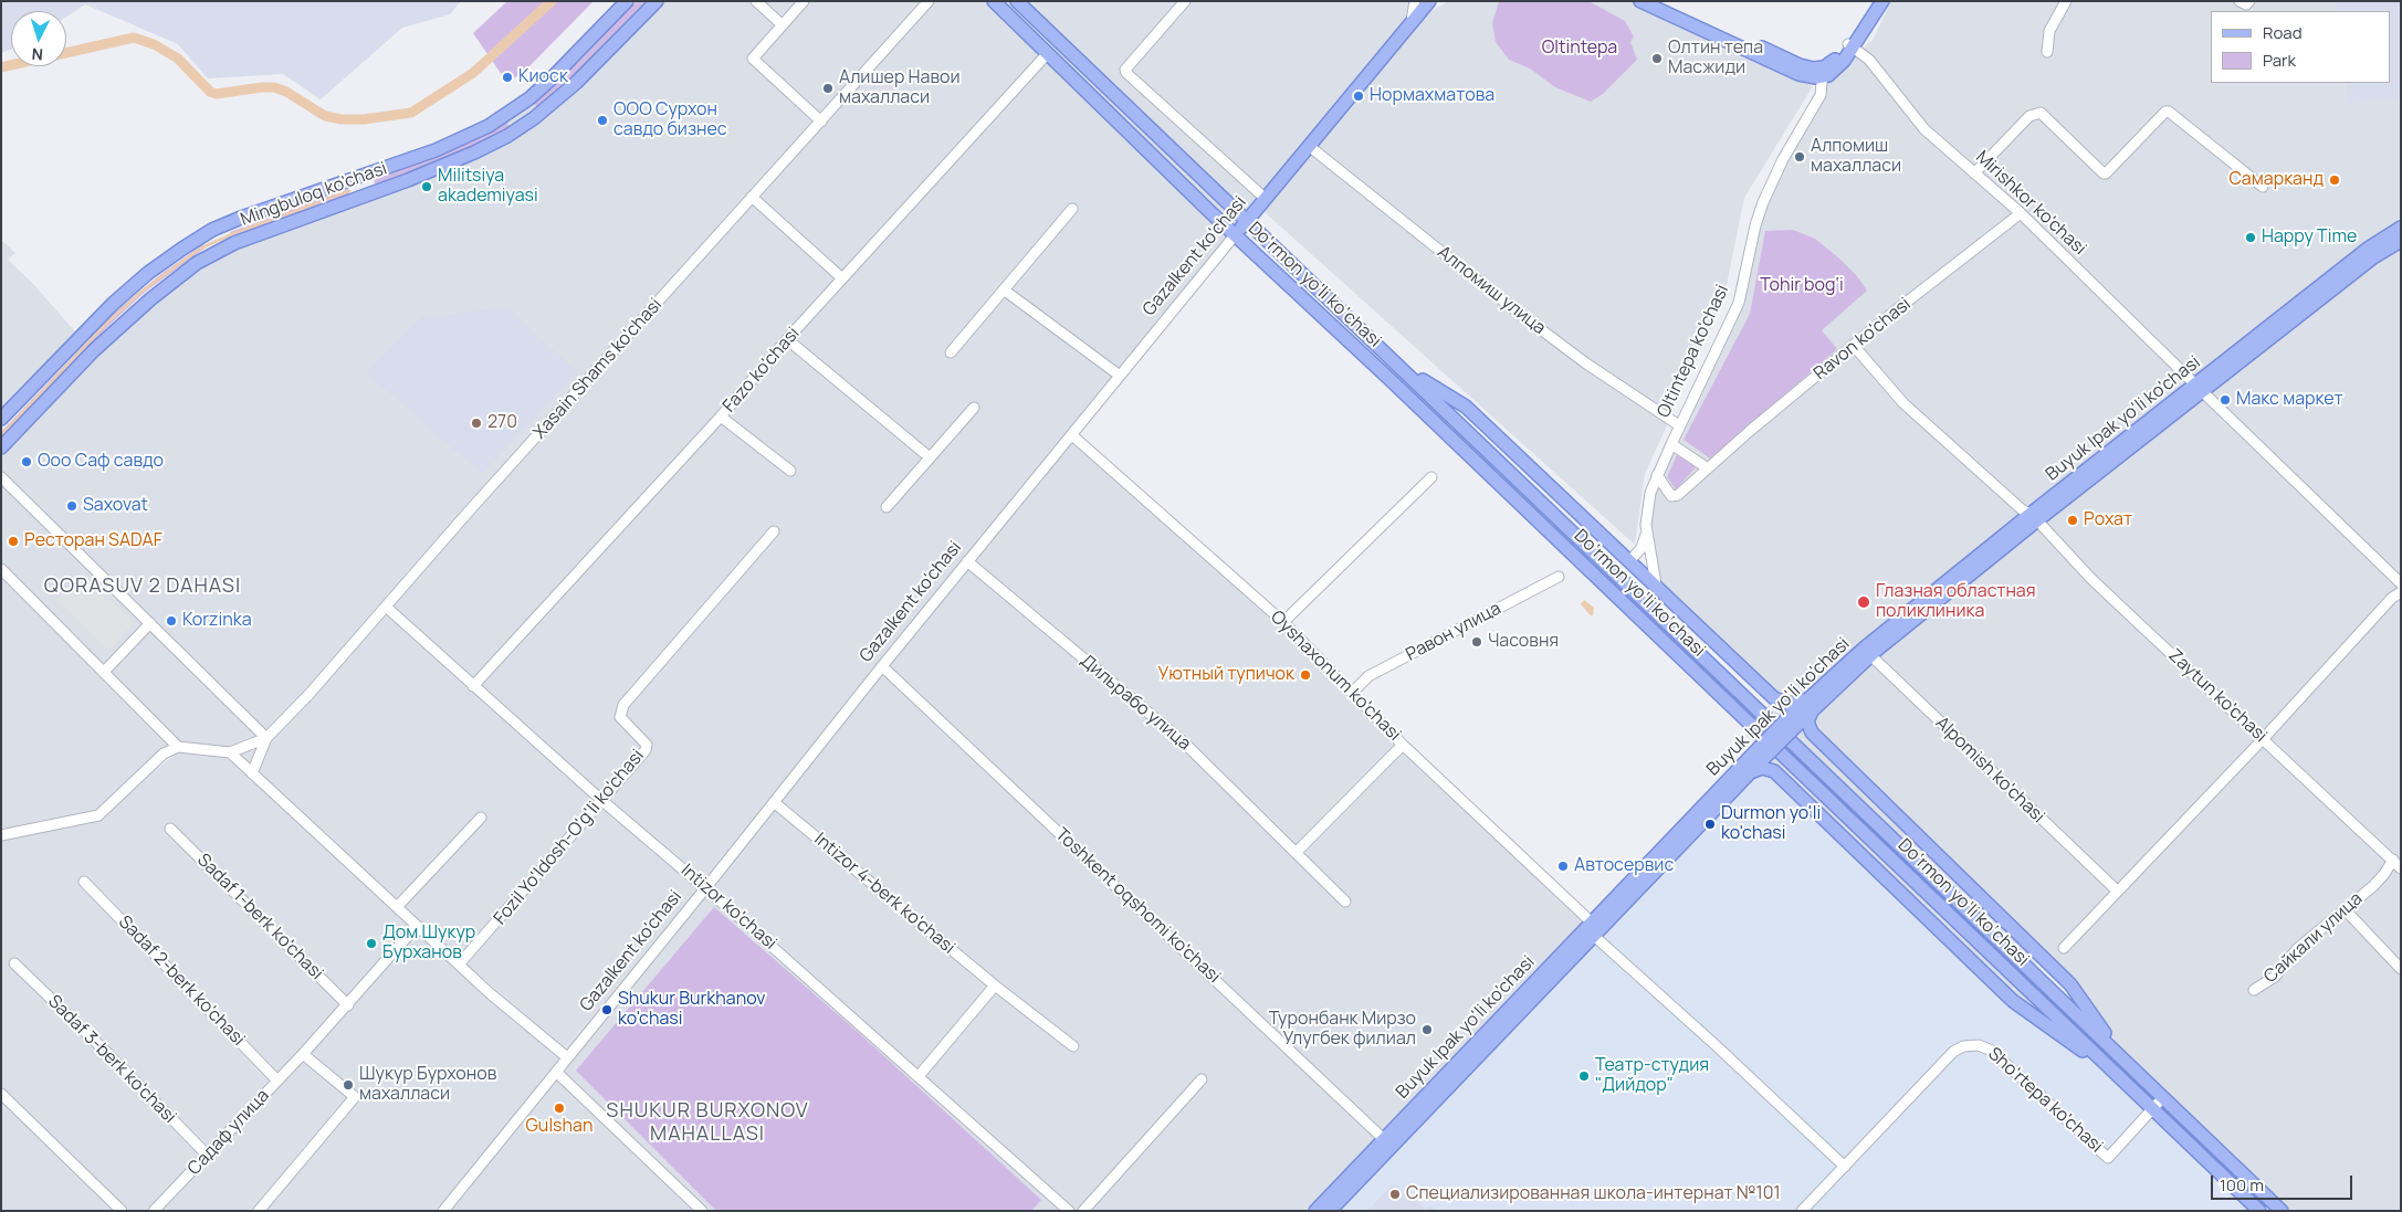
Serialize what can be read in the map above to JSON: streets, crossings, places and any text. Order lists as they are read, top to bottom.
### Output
{
  "streets": {
    "main road": [
      "Mingbuloq ko'chasi",
      "Gazalkent ko'chasi",
      "Do‘rmon yo‘li ko‘chasi",
      "Buyuk Ipak yo'li ko'chasi"
    ],
    "street": [
      "Mirishkor ko'chasi",
      "Алпомиш улица",
      "Ravon ko'chasi",
      "Oltintepa ko'chasi",
      "Xasain Shams ko'chasi",
      "Fazo ko'chasi",
      "Равон улица",
      "Oyshaxonum ko'chasi",
      "Zaytun ko'chasi",
      "Дильрабо улица",
      "Alpomish ko'chasi",
      "Fozil Yo'ldosh-O'g'li ko'chasi",
      "Intizor 4-berk ko'chasi",
      "Toshkent oqshomi ko'chasi",
      "Intizor ko'chasi",
      "Sadaf 1-berk ko'chasi",
      "Сайкали улица",
      "Sadaf 2-berk ko'chasi",
      "Sadaf 3-berk ko'chasi",
      "Sho'rtepa ko'chasi",
      "Садаф улица"
    ]
  },
  "crossings": [
    ["Mirishkor ko'chasi", "Ravon ko'chasi"],
    ["Mirishkor ko'chasi", "Buyuk Ipak yo'li ko'chasi"],
    ["Gazalkent ko'chasi", "Do‘rmon yo‘li ko‘chasi"],
    ["Gazalkent ko'chasi", "Алпомиш улица"],
    ["Gazalkent ko'chasi", "Oyshaxonum ko'chasi"],
    ["Gazalkent ko'chasi", "Дильрабо улица"],
    ["Gazalkent ko'chasi", "Intizor 4-berk ko'chasi"],
    ["Gazalkent ko'chasi", "Toshkent oqshomi ko'chasi"],
    ["Gazalkent ko'chasi", "Intizor ko'chasi"],
    ["Do‘rmon yo‘li ko‘chasi", "Fazo ko'chasi"],
    ["Do‘rmon yo‘li ko‘chasi", "Sho'rtepa ko'chasi"],
    ["Алпомиш улица", "Oltintepa ko'chasi"],
    ["Ravon ko'chasi", "Oltintepa ko'chasi"],
    ["Ravon ko'chasi", "Zaytun ko'chasi"],
    ["Xasain Shams ko'chasi", "Intizor ko'chasi"],
    ["Fazo ko'chasi", "Intizor ko'chasi"],
    ["Buyuk Ipak yo'li ko'chasi", "Oyshaxonum ko'chasi"],
    ["Buyuk Ipak yo'li ko'chasi", "Zaytun ko'chasi"],
    ["Buyuk Ipak yo'li ko'chasi", "Alpomish ko'chasi"],
    ["Buyuk Ipak yo'li ko'chasi", "Toshkent oqshomi ko'chasi"],
    ["Равон улица", "Oyshaxonum ko'chasi"],
    ["Oyshaxonum ko'chasi", "Sho'rtepa ko'chasi"],
    ["Zaytun ko'chasi", "Сайкали улица"],
    ["Fozil Yo'ldosh-O'g'li ko'chasi", "Intizor ko'chasi"],
    ["Sadaf 1-berk ko'chasi", "Садаф улица"],
    ["Sadaf 2-berk ko'chasi", "Садаф улица"],
    ["Sadaf 3-berk ko'chasi", "Садаф улица"]
  ],
  "districts": ["QORASUV 2 DAHASI", "SHUKUR BURXONOV MAHALLASI"],
  "parks": ["Oltintepa", "Tohir bog‘i"],
  "places": [
    "Олтин тепа Масжиди",
    "Киоск",
    "Алишер Навои махалласи",
    "Нормахматова",
    "ООО Сурхон савдо бизнес",
    "Алпомиш махалласи",
    "Самарканд",
    "Militsiya akademiyasi",
    "Happy Time",
    "Макс маркет",
    "270",
    "Ооо Саф савдо",
    "Saxovat",
    "Рохат",
    "Ресторан SADAF",
    "Глазная областная поликлиника",
    "Korzinka",
    "Часовня",
    "Уютный тупичок",
    "Durmon yo'li ko'chasi",
    "Автосервис",
    "Дом Шукур Бурханов",
    "Shukur Burkhanov ko'chasi",
    "Туронбанк Мирзо Улугбек филиал",
    "Театр-студия \"Дийдор\"",
    "Шукур Бурхонов махалласи",
    "Gulshan",
    "Специализированная школа-интернат №101"
  ],
  "legend": ["Road", "Park"],
  "scale_bar": "100 m",
  "north": "bottom"
}
